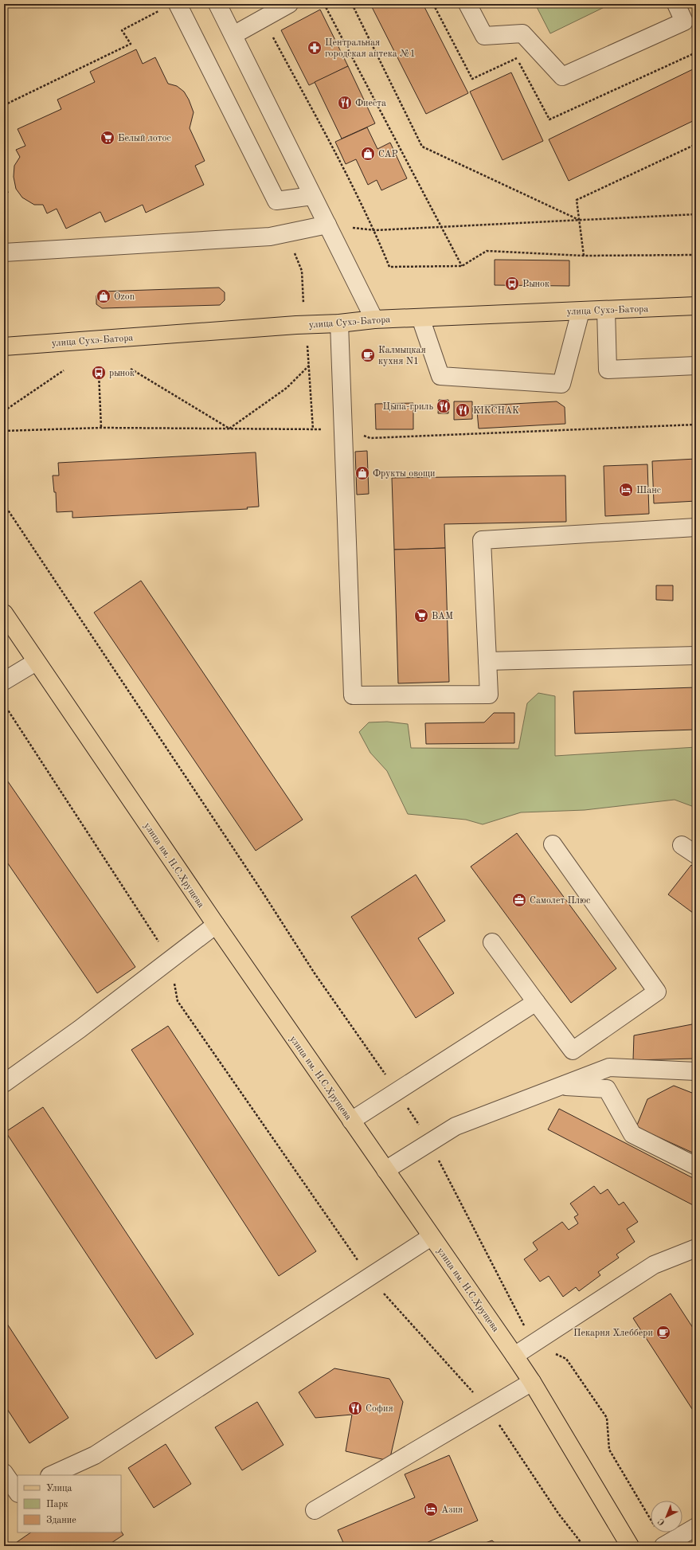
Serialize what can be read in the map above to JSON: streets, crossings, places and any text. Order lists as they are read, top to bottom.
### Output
{
  "streets": {
    "main road": ["улица Сухэ-Батора", "улица им. Н.С.Хрущева"]
  },
  "places": {
    "pharmacy": ["Центральная городская аптека №1"],
    "restaurant": [
      "Фиеста",
      "Цыпа-гриль",
      "KIKCHAK",
      "София"
    ],
    "supermarket": ["Белый лотос", "ВАМ"],
    "shop": ["САР", "Ozon", "Фрукты овощи"],
    "bus stop": ["Рынок", "рынок"],
    "cafe": ["Калмыцкая кухня N1", "Пекарня Хлеббери"],
    "hotel": ["Шанс", "Азия"],
    "office": ["Самолет Плюс"]
  },
  "legend": ["Улица", "Парк", "Здание"],
  "north": "bottom left"
}
